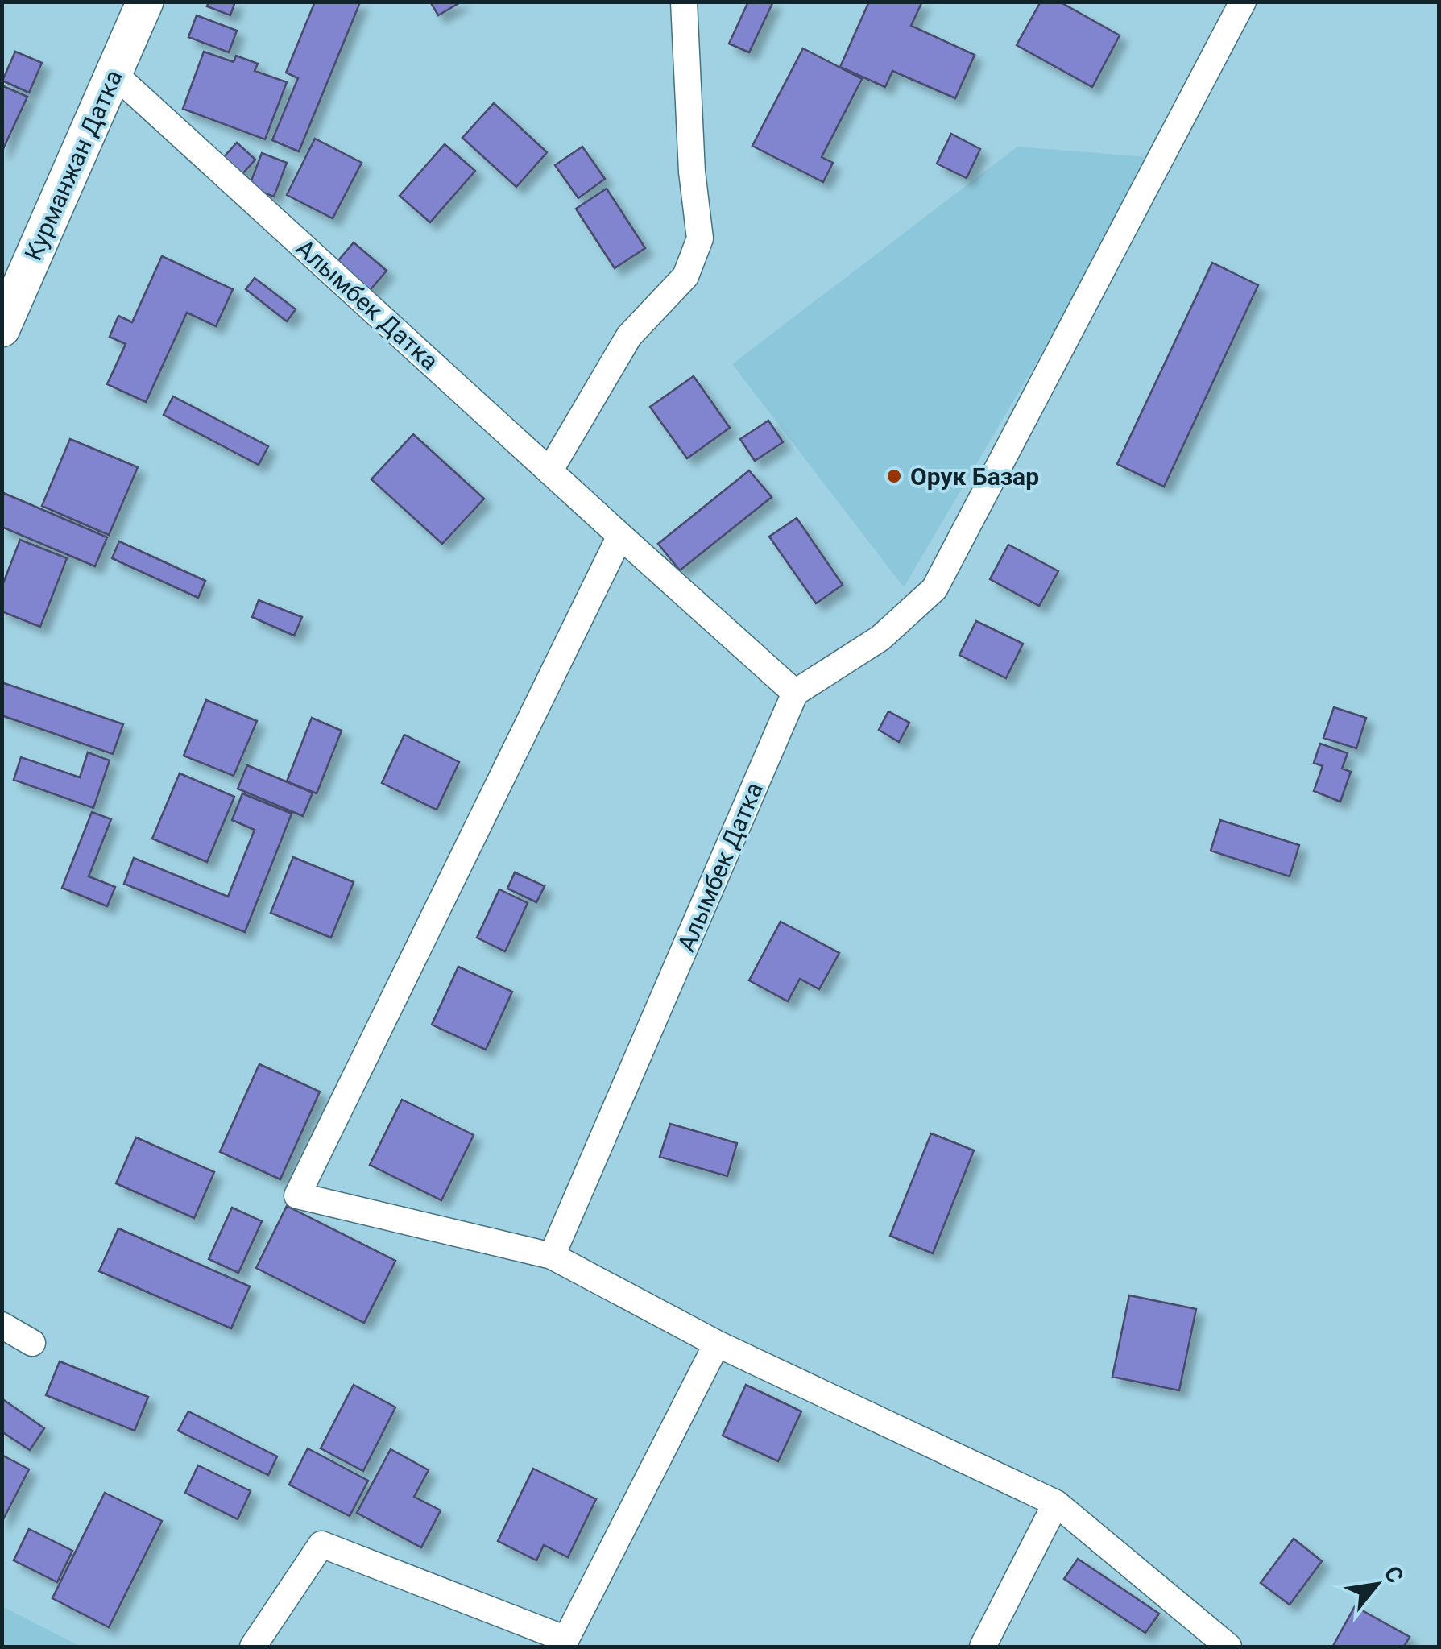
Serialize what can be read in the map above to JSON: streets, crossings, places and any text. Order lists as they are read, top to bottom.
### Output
{
  "streets": {
    "street": ["Курманжан Датка", "Алымбек Датка"]
  },
  "crossings": [
    ["Курманжан Датка", "Алымбек Датка"]
  ],
  "places": ["Орук Базар"],
  "north": "top right"
}
